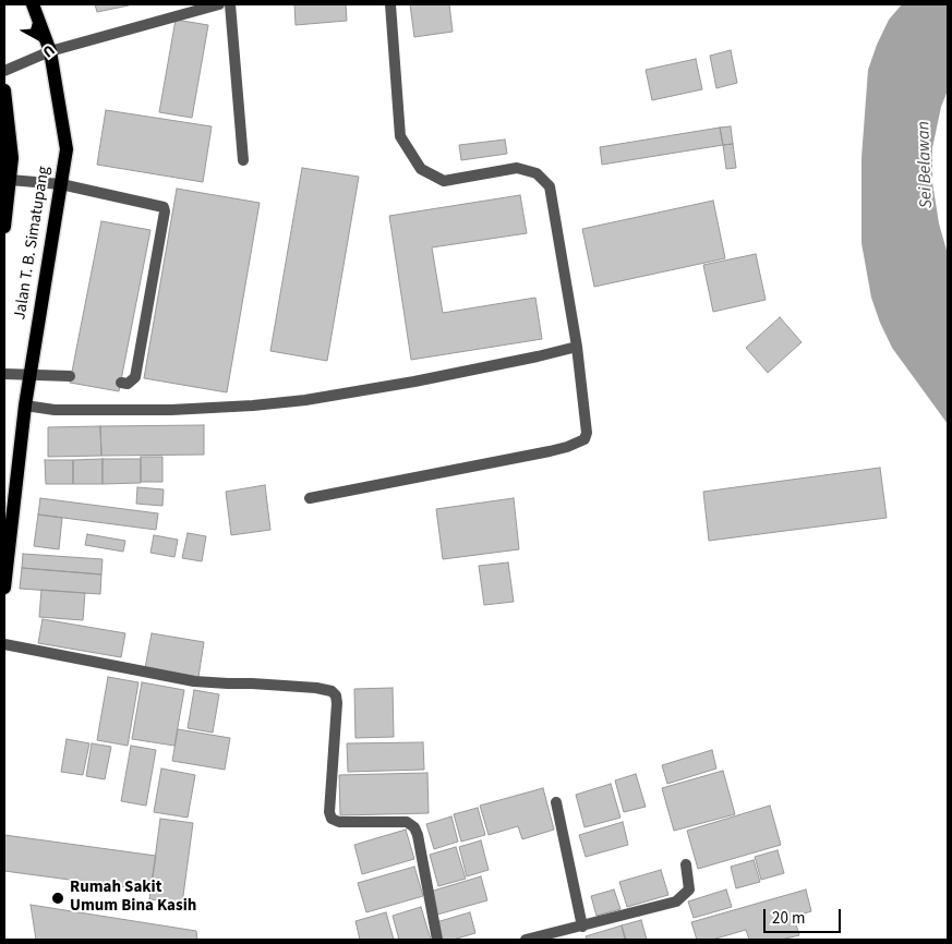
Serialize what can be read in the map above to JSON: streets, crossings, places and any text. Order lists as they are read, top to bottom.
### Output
{
  "streets": {
    "main road": ["Jalan T. B. Simatupang"]
  },
  "water": ["Sei Belawan"],
  "places": ["Rumah Sakit Umum Bina Kasih"],
  "scale_bar": "20 m",
  "north": "bottom right"
}
